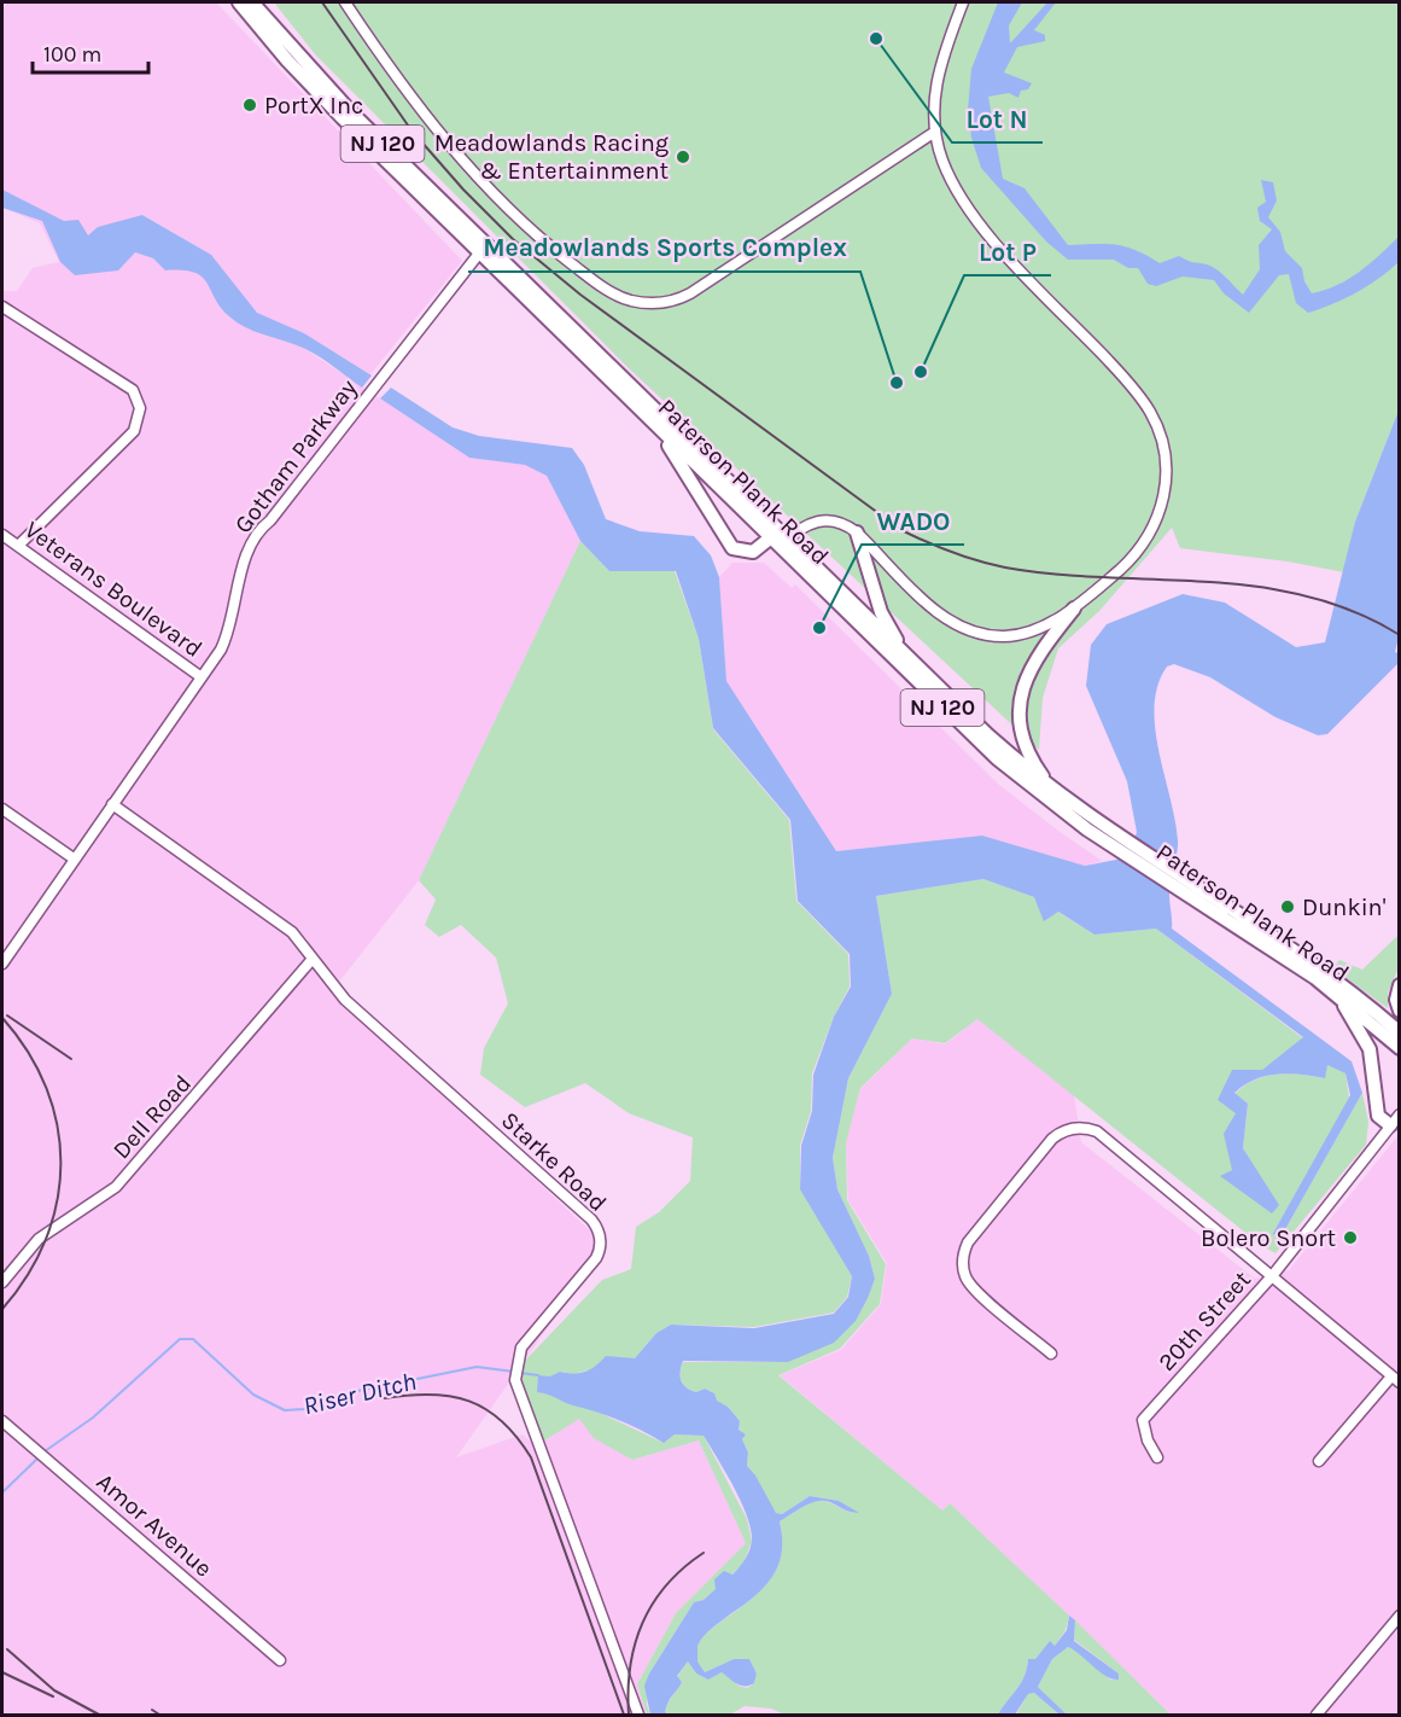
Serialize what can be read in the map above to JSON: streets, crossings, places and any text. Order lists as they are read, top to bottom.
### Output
{
  "streets": {
    "main road": ["NJ 120", "Paterson Plank Road"],
    "street": [
      "Gotham Parkway",
      "Veterans Boulevard",
      "Dell Road",
      "Starke Road",
      "20th Street",
      "Amor Avenue"
    ]
  },
  "crossings": [
    ["Gotham Parkway", "Paterson Plank Road"],
    ["Gotham Parkway", "Veterans Boulevard"],
    ["Gotham Parkway", "Starke Road"],
    ["Dell Road", "Starke Road"]
  ],
  "water": ["Riser Ditch"],
  "places": [
    "Lot N",
    "PortX Inc",
    "Meadowlands Racing & Entertainment",
    "Lot P",
    "Meadowlands Sports Complex",
    "WADO",
    "Dunkin'",
    "Bolero Snort"
  ],
  "scale_bar": "100 m"
}
